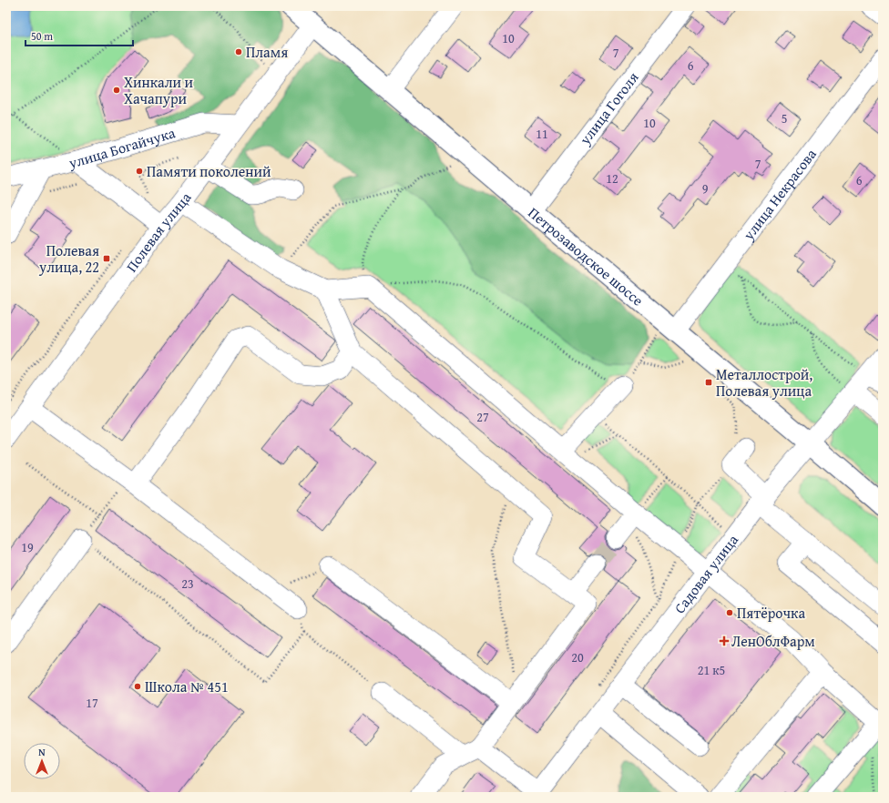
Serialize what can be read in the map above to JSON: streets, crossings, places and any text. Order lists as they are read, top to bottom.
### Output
{
  "streets": {
    "main road": ["Петрозаводское шоссе"],
    "street": [
      "улица Гоголя",
      "улица Богайчука",
      "улица Некрасова",
      "Полевая улица",
      "Садовая улица"
    ]
  },
  "crossings": [
    ["улица Гоголя", "Петрозаводское шоссе"],
    ["улица Богайчука", "Полевая улица"],
    ["улица Некрасова", "Петрозаводское шоссе"],
    ["Полевая улица", "Петрозаводское шоссе"],
    ["Петрозаводское шоссе", "Садовая улица"]
  ],
  "places": {
    "other": [
      "Пламя",
      "Хинкали и Хачапури",
      "Памяти поколений",
      "Пятёрочка",
      "Школа № 451"
    ],
    "transit": ["Полевая улица, 22", "Металлострой, Полевая улица"],
    "health": ["ЛенОблФарм"]
  },
  "house_numbers": [
    "10",
    "7",
    "6",
    "5",
    "10",
    "11",
    "7",
    "12",
    "6",
    "9",
    "27",
    "19",
    "23",
    "20",
    "21 к5",
    "17"
  ],
  "scale_bar": "50 m",
  "north": "top"
}
